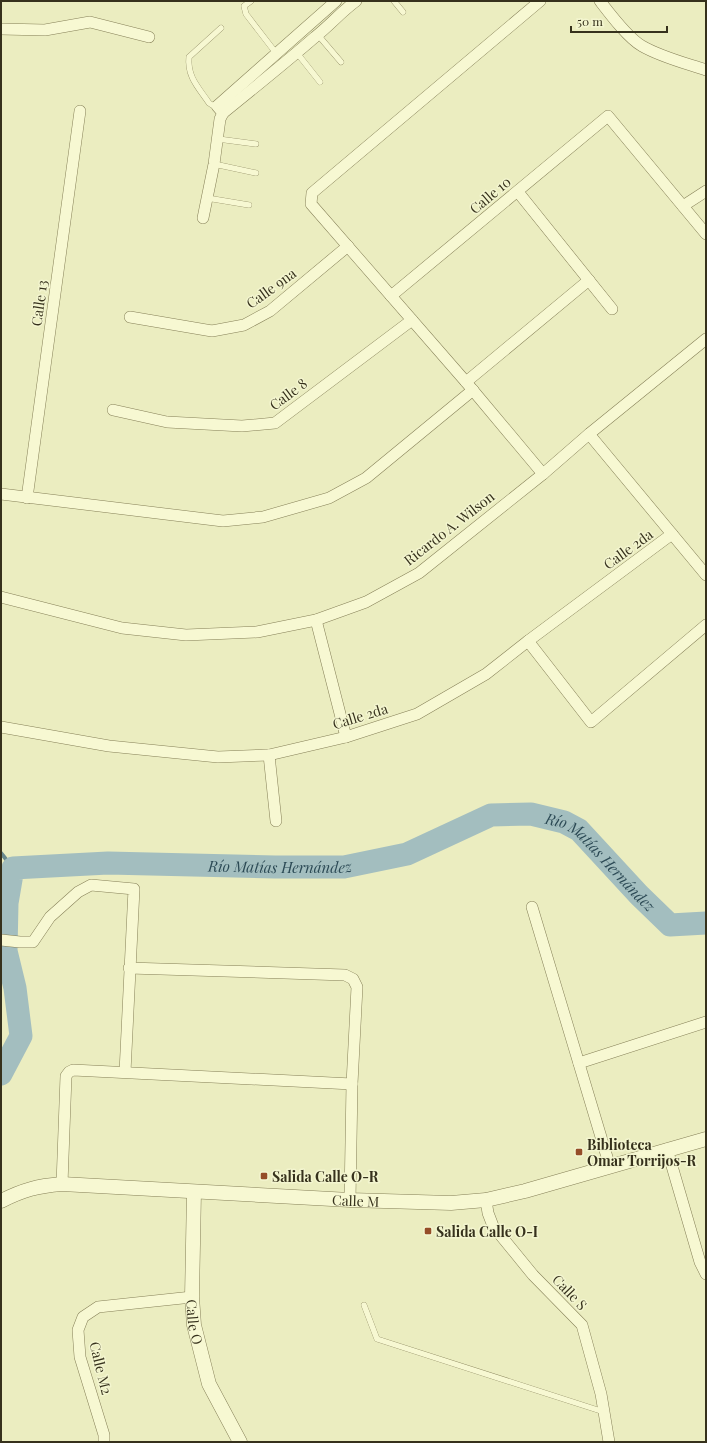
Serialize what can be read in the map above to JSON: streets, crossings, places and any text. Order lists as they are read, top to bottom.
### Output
{
  "streets": {
    "street": [
      "Calle 10",
      "Calle 9na",
      "Calle 13",
      "Calle 8",
      "Ricardo A. Wilson",
      "Calle 2da",
      "Calle M",
      "Calle S",
      "Calle O",
      "Calle M2"
    ]
  },
  "crossings": [
    ["Calle M", "Calle S"],
    ["Calle M", "Calle O"],
    ["Calle O", "Calle M2"]
  ],
  "water": ["Río Matías Hernández"],
  "places": {
    "transit": ["Biblioteca Omar Torrijos-R", "Salida Calle O-R", "Salida Calle O-I"]
  },
  "scale_bar": "50 m"
}
